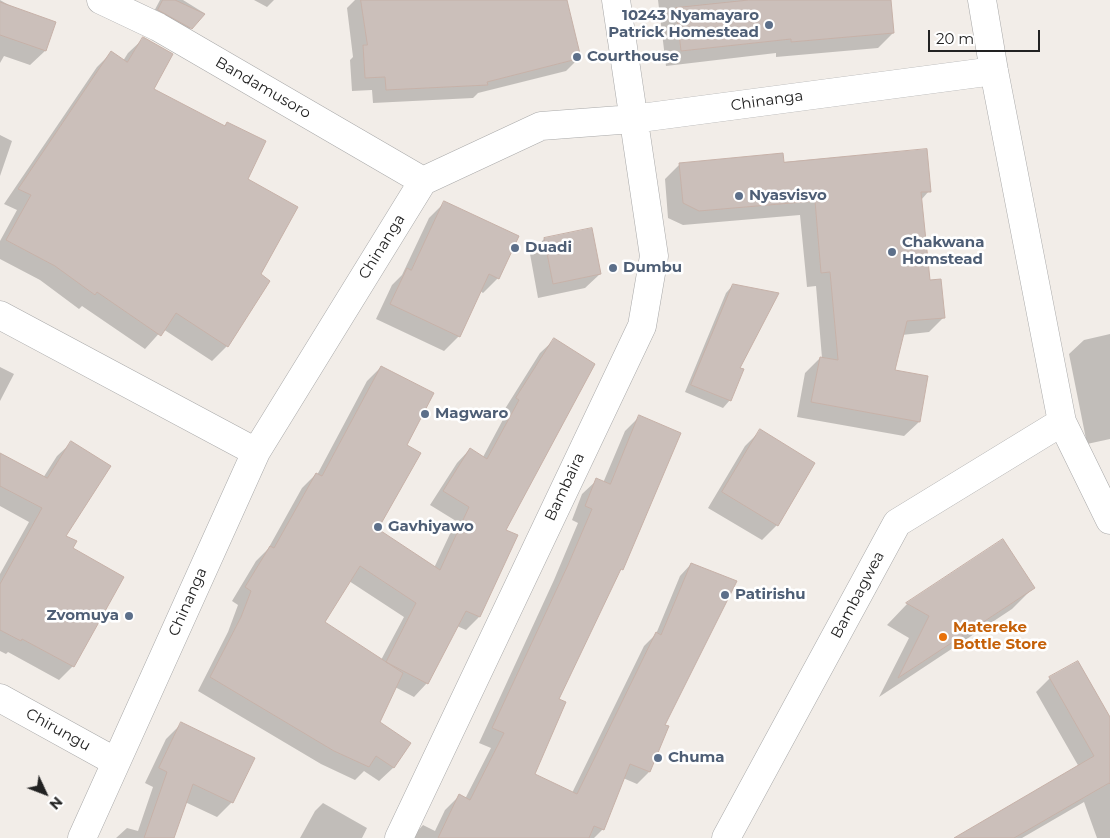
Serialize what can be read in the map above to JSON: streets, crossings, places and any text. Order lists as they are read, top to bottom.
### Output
{
  "streets": {
    "street": [
      "Bandamusoro",
      "Chinanga",
      "Bambaira",
      "Bambagwea",
      "Chirungu"
    ]
  },
  "crossings": [
    ["Bandamusoro", "Chinanga"],
    ["Chinanga", "Bambaira"],
    ["Chinanga", "Chirungu"]
  ],
  "places": [
    "10243 Nyamayaro Patrick Homestead",
    "Courthouse",
    "Nyasvisvo",
    "Duadi",
    "Chakwana Homstead",
    "Dumbu",
    "Magwaro",
    "Gavhiyawo",
    "Patirishu",
    "Zvomuya",
    "Matereke Bottle Store",
    "Chuma"
  ],
  "scale_bar": "20 m",
  "north": "bottom right"
}
